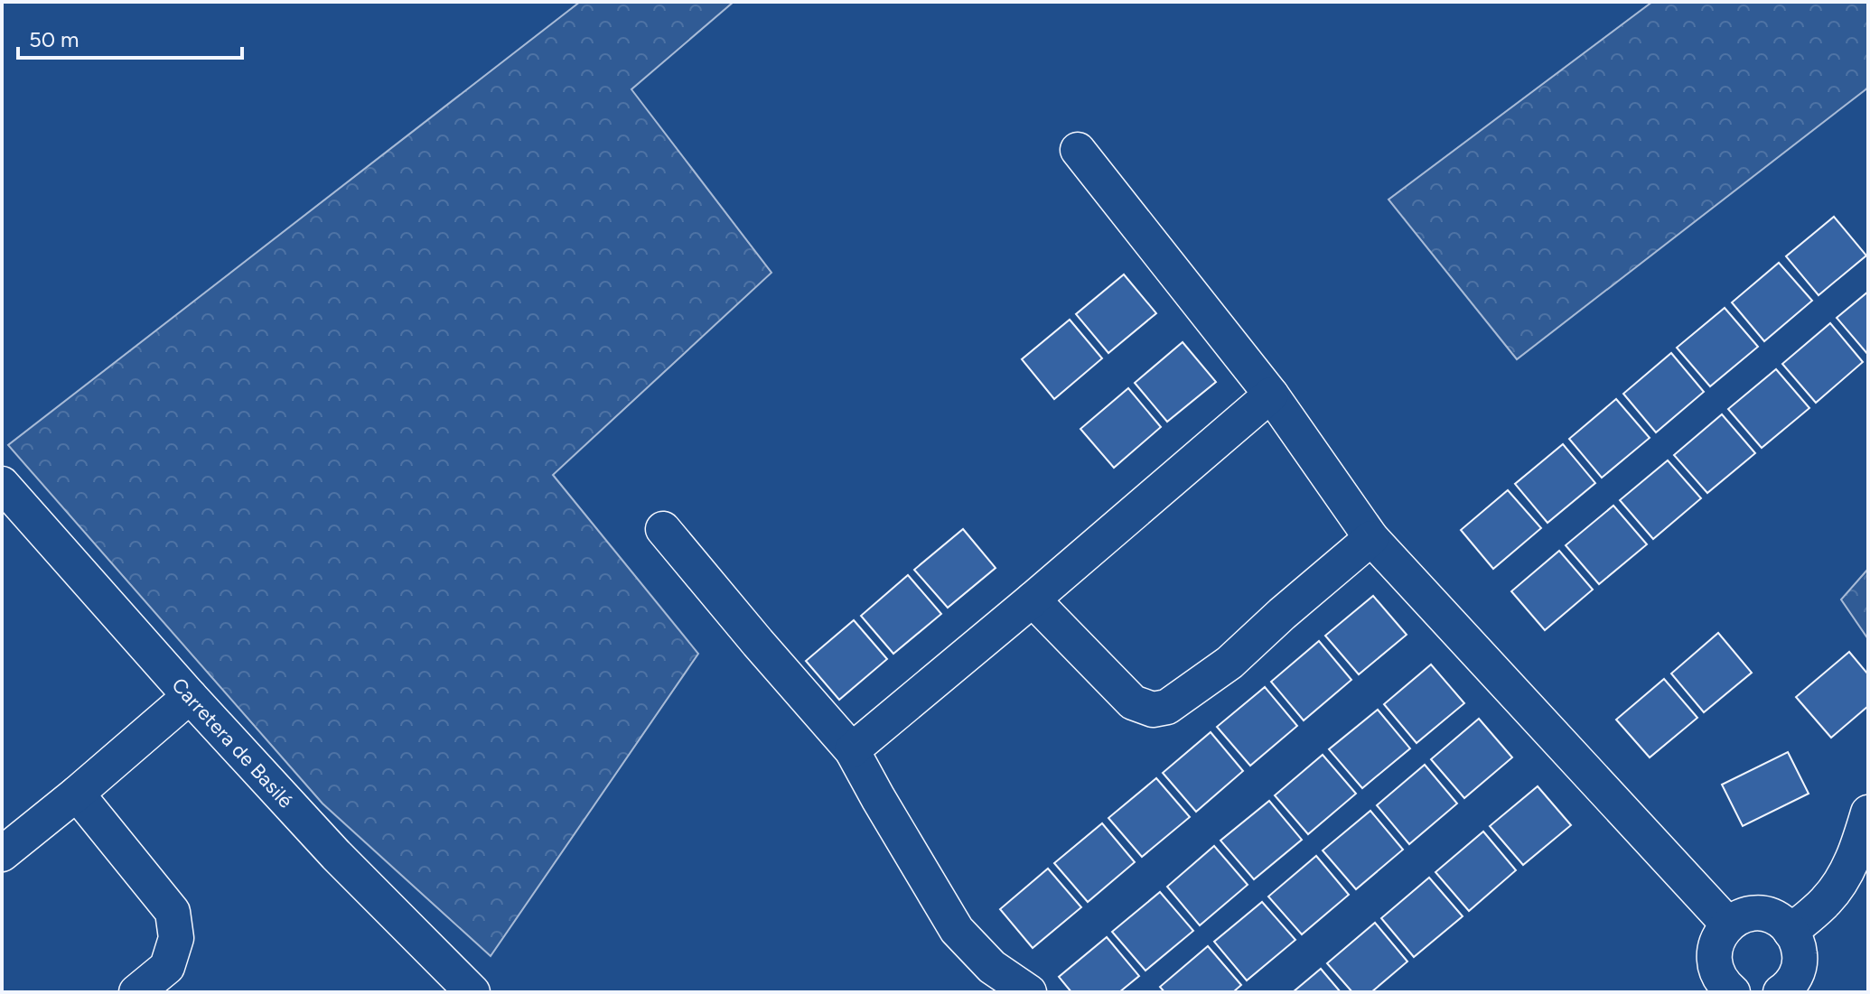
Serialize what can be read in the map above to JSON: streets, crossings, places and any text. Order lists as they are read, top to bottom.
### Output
{
  "streets": {
    "street": ["Carretera de Basilé"]
  },
  "scale_bar": "50 m"
}
